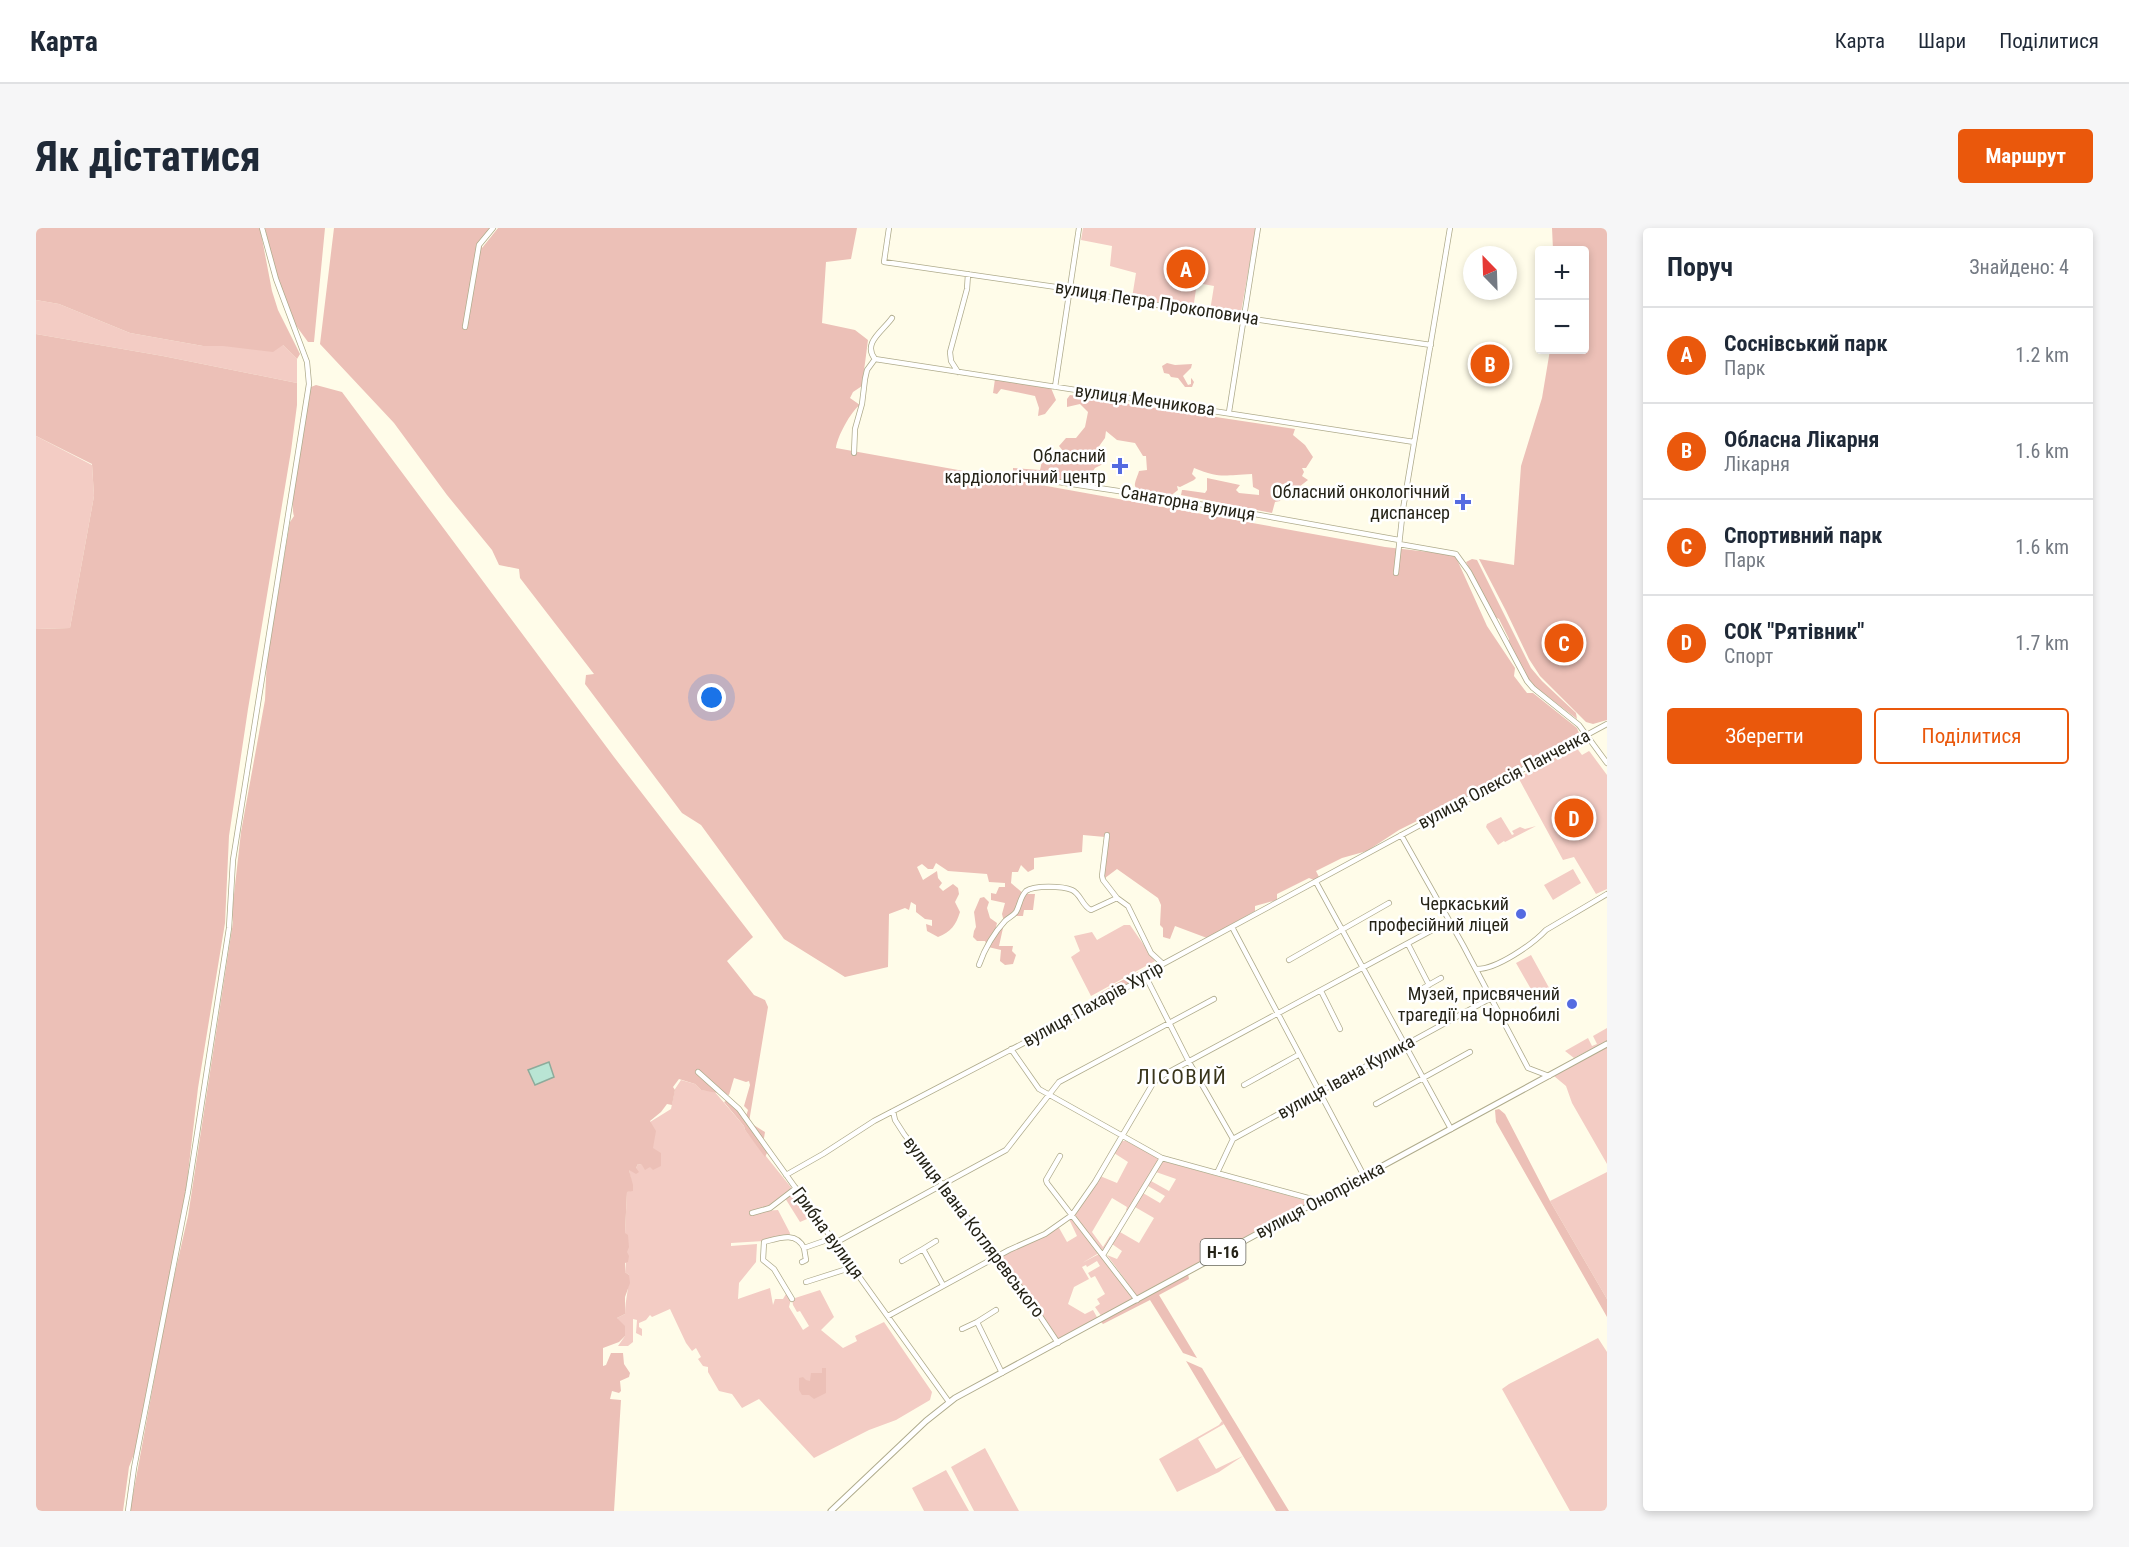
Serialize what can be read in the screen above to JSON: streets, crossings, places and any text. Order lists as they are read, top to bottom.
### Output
{
  "streets": {
    "main road": ["вулиця Онопрієнка", "Н-16"],
    "street": [
      "вулиця Петра Прокоповича",
      "вулиця Мечникова",
      "Санаторна вулиця",
      "вулиця Олексія Панченка",
      "вулиця Пахарів Хутір",
      "вулиця Івана Кулика",
      "вулиця Івана Котляревського",
      "Грибна вулиця"
    ]
  },
  "crossings": [
    ["Санаторна вулиця", "вулиця Олексія Панченка"],
    ["вулиця Олексія Панченка", "вулиця Пахарів Хутір"],
    ["вулиця Пахарів Хутір", "вулиця Івана Котляревського"],
    ["вулиця Пахарів Хутір", "Грибна вулиця"],
    ["вулиця Онопрієнка", "вулиця Івана Котляревського"],
    ["вулиця Онопрієнка", "Грибна вулиця"]
  ],
  "districts": ["ЛІСОВИЙ"],
  "places": {
    "health": ["Обласний кардіологічний центр", "Обласний онкологічний диспансер"],
    "other": ["Черкаський професійний ліцей", "Музей, присвячений трагедії на Чорнобилі"]
  },
  "north": "top left",
  "page": {
    "header": "Карта",
    "nav": ["Карта", "Шари", "Поділитися"],
    "buttons": [
      "Маршрут",
      ["Зберегти", "Поділитися"]
    ],
    "title": "Як дістатися",
    "heading": ["Поруч", "Знайдено: 4"],
    "map_buttons": ["+", "−"],
    "pins": [
      "A",
      "B",
      "C",
      "D"
    ],
    "list": [
      {
        "mark": "A",
        "name": "Соснівський парк",
        "note": "Парк",
        "value": "1.2 km"
      },
      {
        "mark": "B",
        "name": "Обласна Лікарня",
        "note": "Лікарня",
        "value": "1.6 km"
      },
      {
        "mark": "C",
        "name": "Спортивний парк",
        "note": "Парк",
        "value": "1.6 km"
      },
      {
        "mark": "D",
        "name": "СОК \"Рятівник\"",
        "note": "Спорт",
        "value": "1.7 km"
      }
    ]
  }
}
